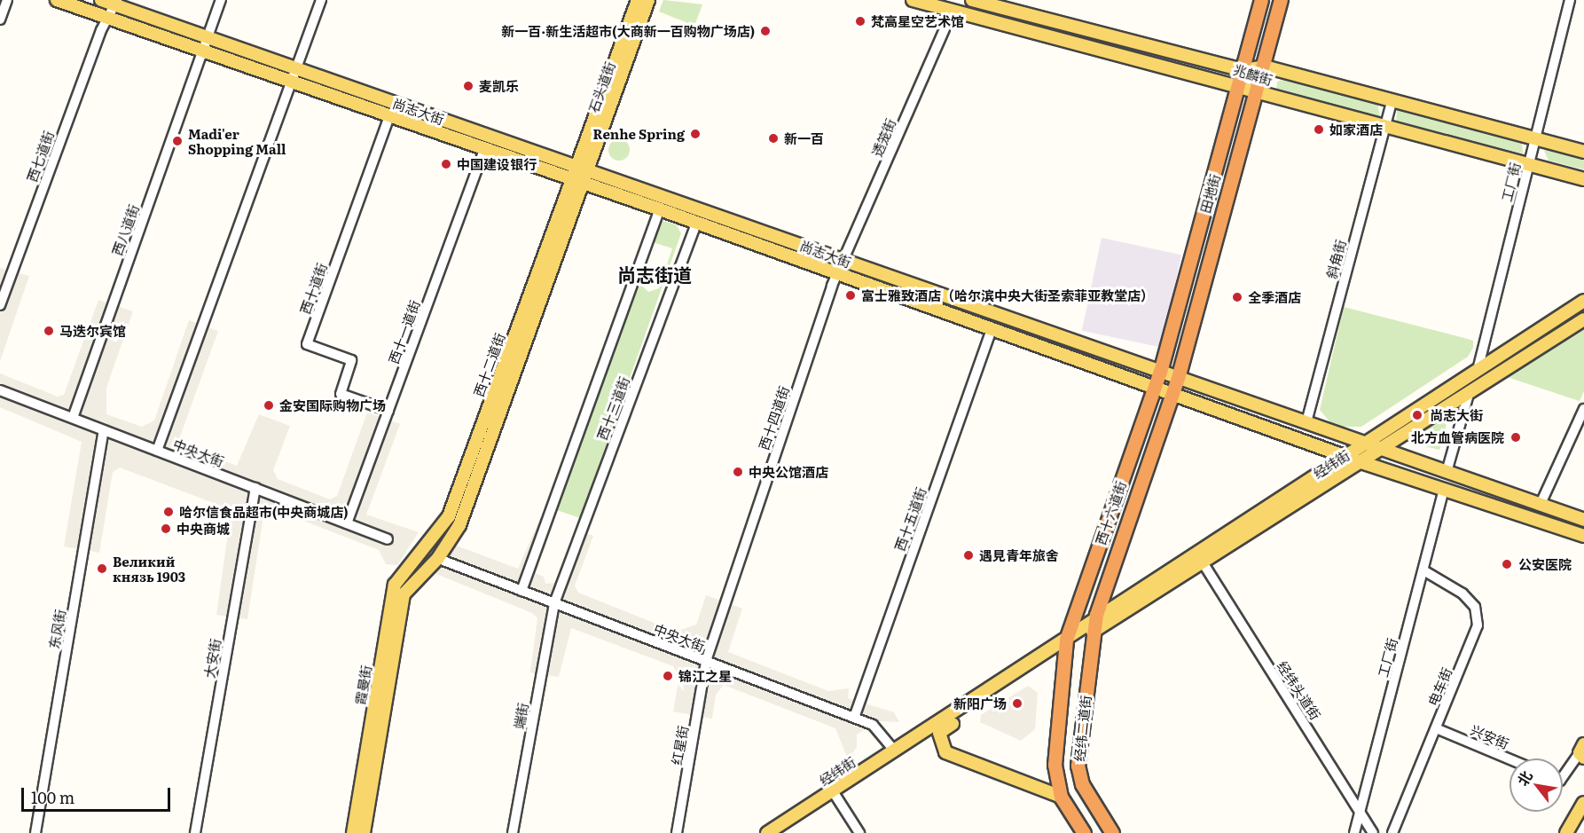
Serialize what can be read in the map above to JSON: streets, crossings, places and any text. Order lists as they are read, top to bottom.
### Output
{
  "streets": {
    "highway": ["田地街", "西十六道街", "经纬二道街"],
    "main road": [
      "兆麟街",
      "石头道街",
      "尚志大街",
      "西十二道街",
      "经纬街",
      "霞曼街"
    ],
    "street": [
      "透笼街",
      "西七道街",
      "工厂街",
      "西八道街",
      "斜角街",
      "西十道街",
      "西十一道街",
      "西十三道街",
      "西十四道街",
      "中央大街",
      "西十五道街",
      "东风街",
      "大安街",
      "电车街",
      "经纬头道街",
      "端街",
      "兴安街",
      "红星街"
    ]
  },
  "crossings": [
    ["兆麟街", "透笼街"],
    ["兆麟街", "工厂街"],
    ["兆麟街", "田地街"],
    ["兆麟街", "斜角街"],
    ["石头道街", "尚志大街"],
    ["石头道街", "西十二道街"],
    ["尚志大街", "透笼街"],
    ["尚志大街", "西七道街"],
    ["尚志大街", "工厂街"],
    ["尚志大街", "田地街"],
    ["尚志大街", "西八道街"],
    ["尚志大街", "斜角街"],
    ["尚志大街", "西十道街"],
    ["尚志大街", "西十一道街"],
    ["尚志大街", "西十二道街"],
    ["尚志大街", "西十三道街"],
    ["尚志大街", "西十四道街"],
    ["尚志大街", "经纬街"],
    ["尚志大街", "西十六道街"],
    ["尚志大街", "西十五道街"],
    ["透笼街", "西十四道街"],
    ["工厂街", "经纬街"],
    ["工厂街", "电车街"],
    ["工厂街", "经纬头道街"],
    ["田地街", "西十六道街"],
    ["西八道街", "中央大街"],
    ["西十道街", "西十一道街"],
    ["西十一道街", "中央大街"],
    ["西十二道街", "中央大街"],
    ["西十二道街", "霞曼街"],
    ["西十三道街", "中央大街"],
    ["西十三道街", "端街"],
    ["西十四道街", "中央大街"],
    ["西十四道街", "红星街"],
    ["中央大街", "经纬街"],
    ["中央大街", "西十五道街"],
    ["中央大街", "东风街"],
    ["中央大街", "大安街"],
    ["中央大街", "霞曼街"],
    ["中央大街", "端街"],
    ["中央大街", "红星街"],
    ["经纬街", "西十六道街"],
    ["经纬街", "经纬头道街"],
    ["经纬街", "经纬二道街"],
    ["西十六道街", "经纬二道街"],
    ["电车街", "兴安街"]
  ],
  "districts": ["尚志街道"],
  "places": [
    "梵高星空艺术馆",
    "新一百·新生活超市(大商新一百购物广场店)",
    "麦凯乐",
    "如家酒店",
    "Renhe Spring",
    "新一百",
    "Madi'er Shopping Mall",
    "中国建设银行",
    "富士雅致酒店（哈尔滨中央大街圣索菲亚教堂店）",
    "全季酒店",
    "马迭尔宾馆",
    "金安国际购物广场",
    "尚志大街",
    "北方血管病医院",
    "中央公馆酒店",
    "哈尔信食品超市(中央商城店)",
    "中央商城",
    "遇見青年旅舍",
    "公安医院",
    "Великий князь 1903",
    "锦江之星",
    "新阳广场"
  ],
  "scale_bar": "100 m",
  "north": "top left"
}
